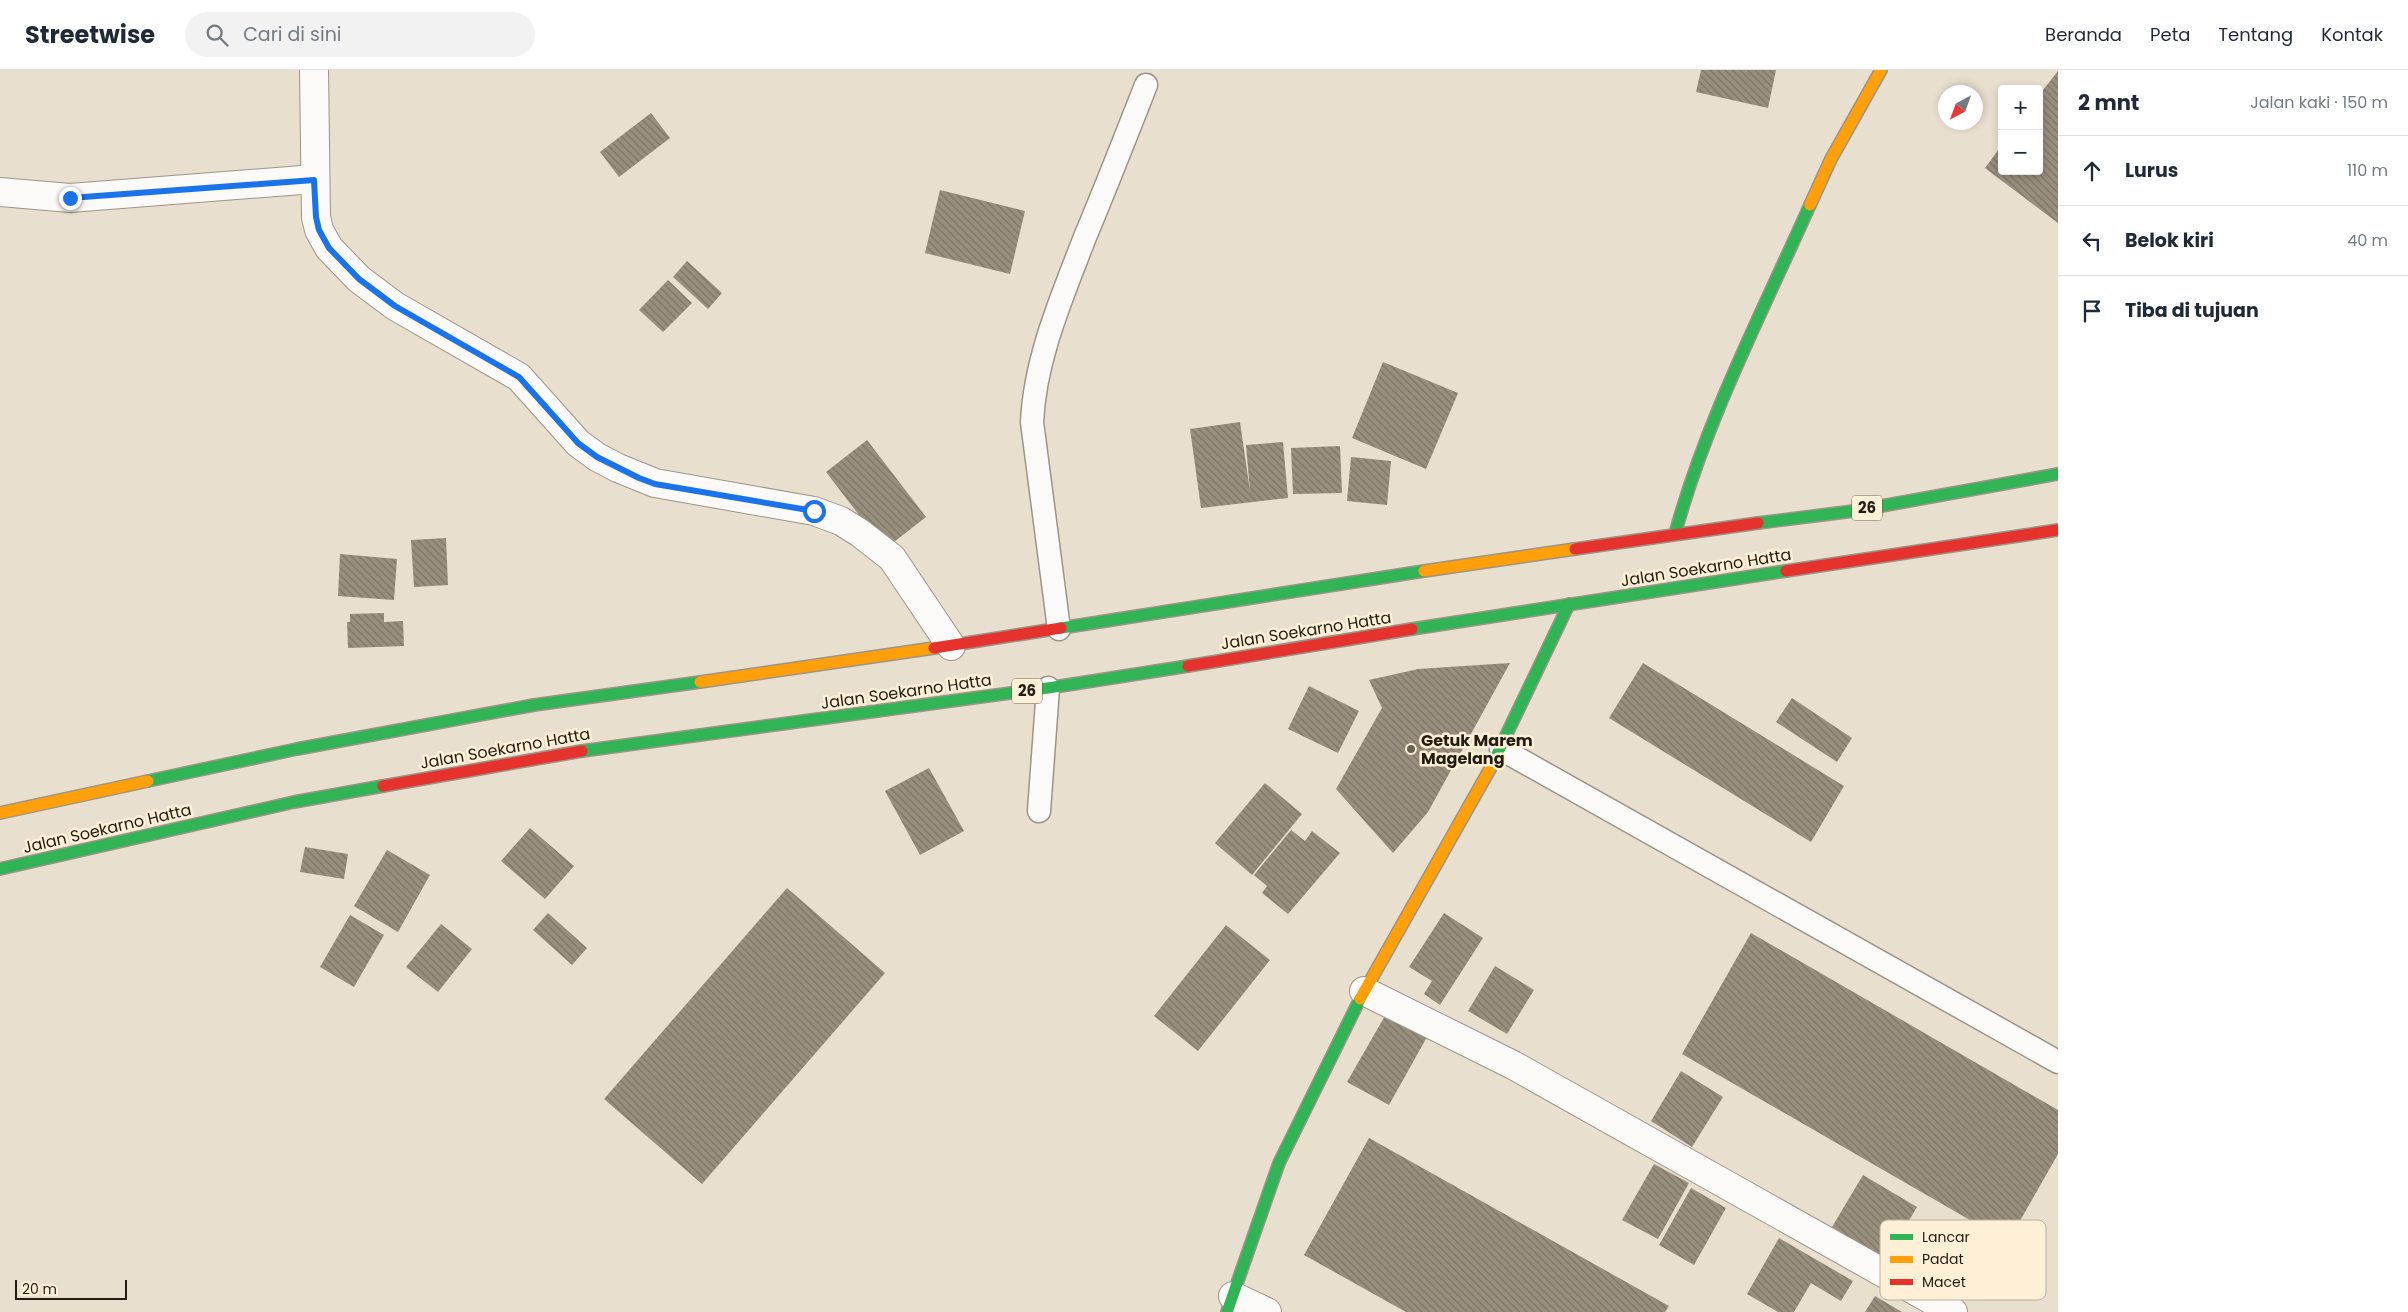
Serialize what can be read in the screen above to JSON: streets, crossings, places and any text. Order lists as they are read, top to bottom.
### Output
{
  "streets": {
    "main road": ["26", "Jalan Soekarno Hatta"]
  },
  "places": ["Getuk Marem Magelang"],
  "legend": ["Lancar", "Padat", "Macet"],
  "scale_bar": "20 m",
  "north": "bottom left",
  "page": {
    "header": "Streetwise",
    "search": "Cari di sini",
    "nav": [
      "Beranda",
      "Peta",
      "Tentang",
      "Kontak"
    ],
    "heading": ["2 mnt", "Jalan kaki · 150 m"],
    "map_buttons": ["+", "−"],
    "list": [
      ["Lurus", "110 m"],
      ["Belok kiri", "40 m"],
      "Tiba di tujuan"
    ],
    "scale": "20 m"
  }
}
